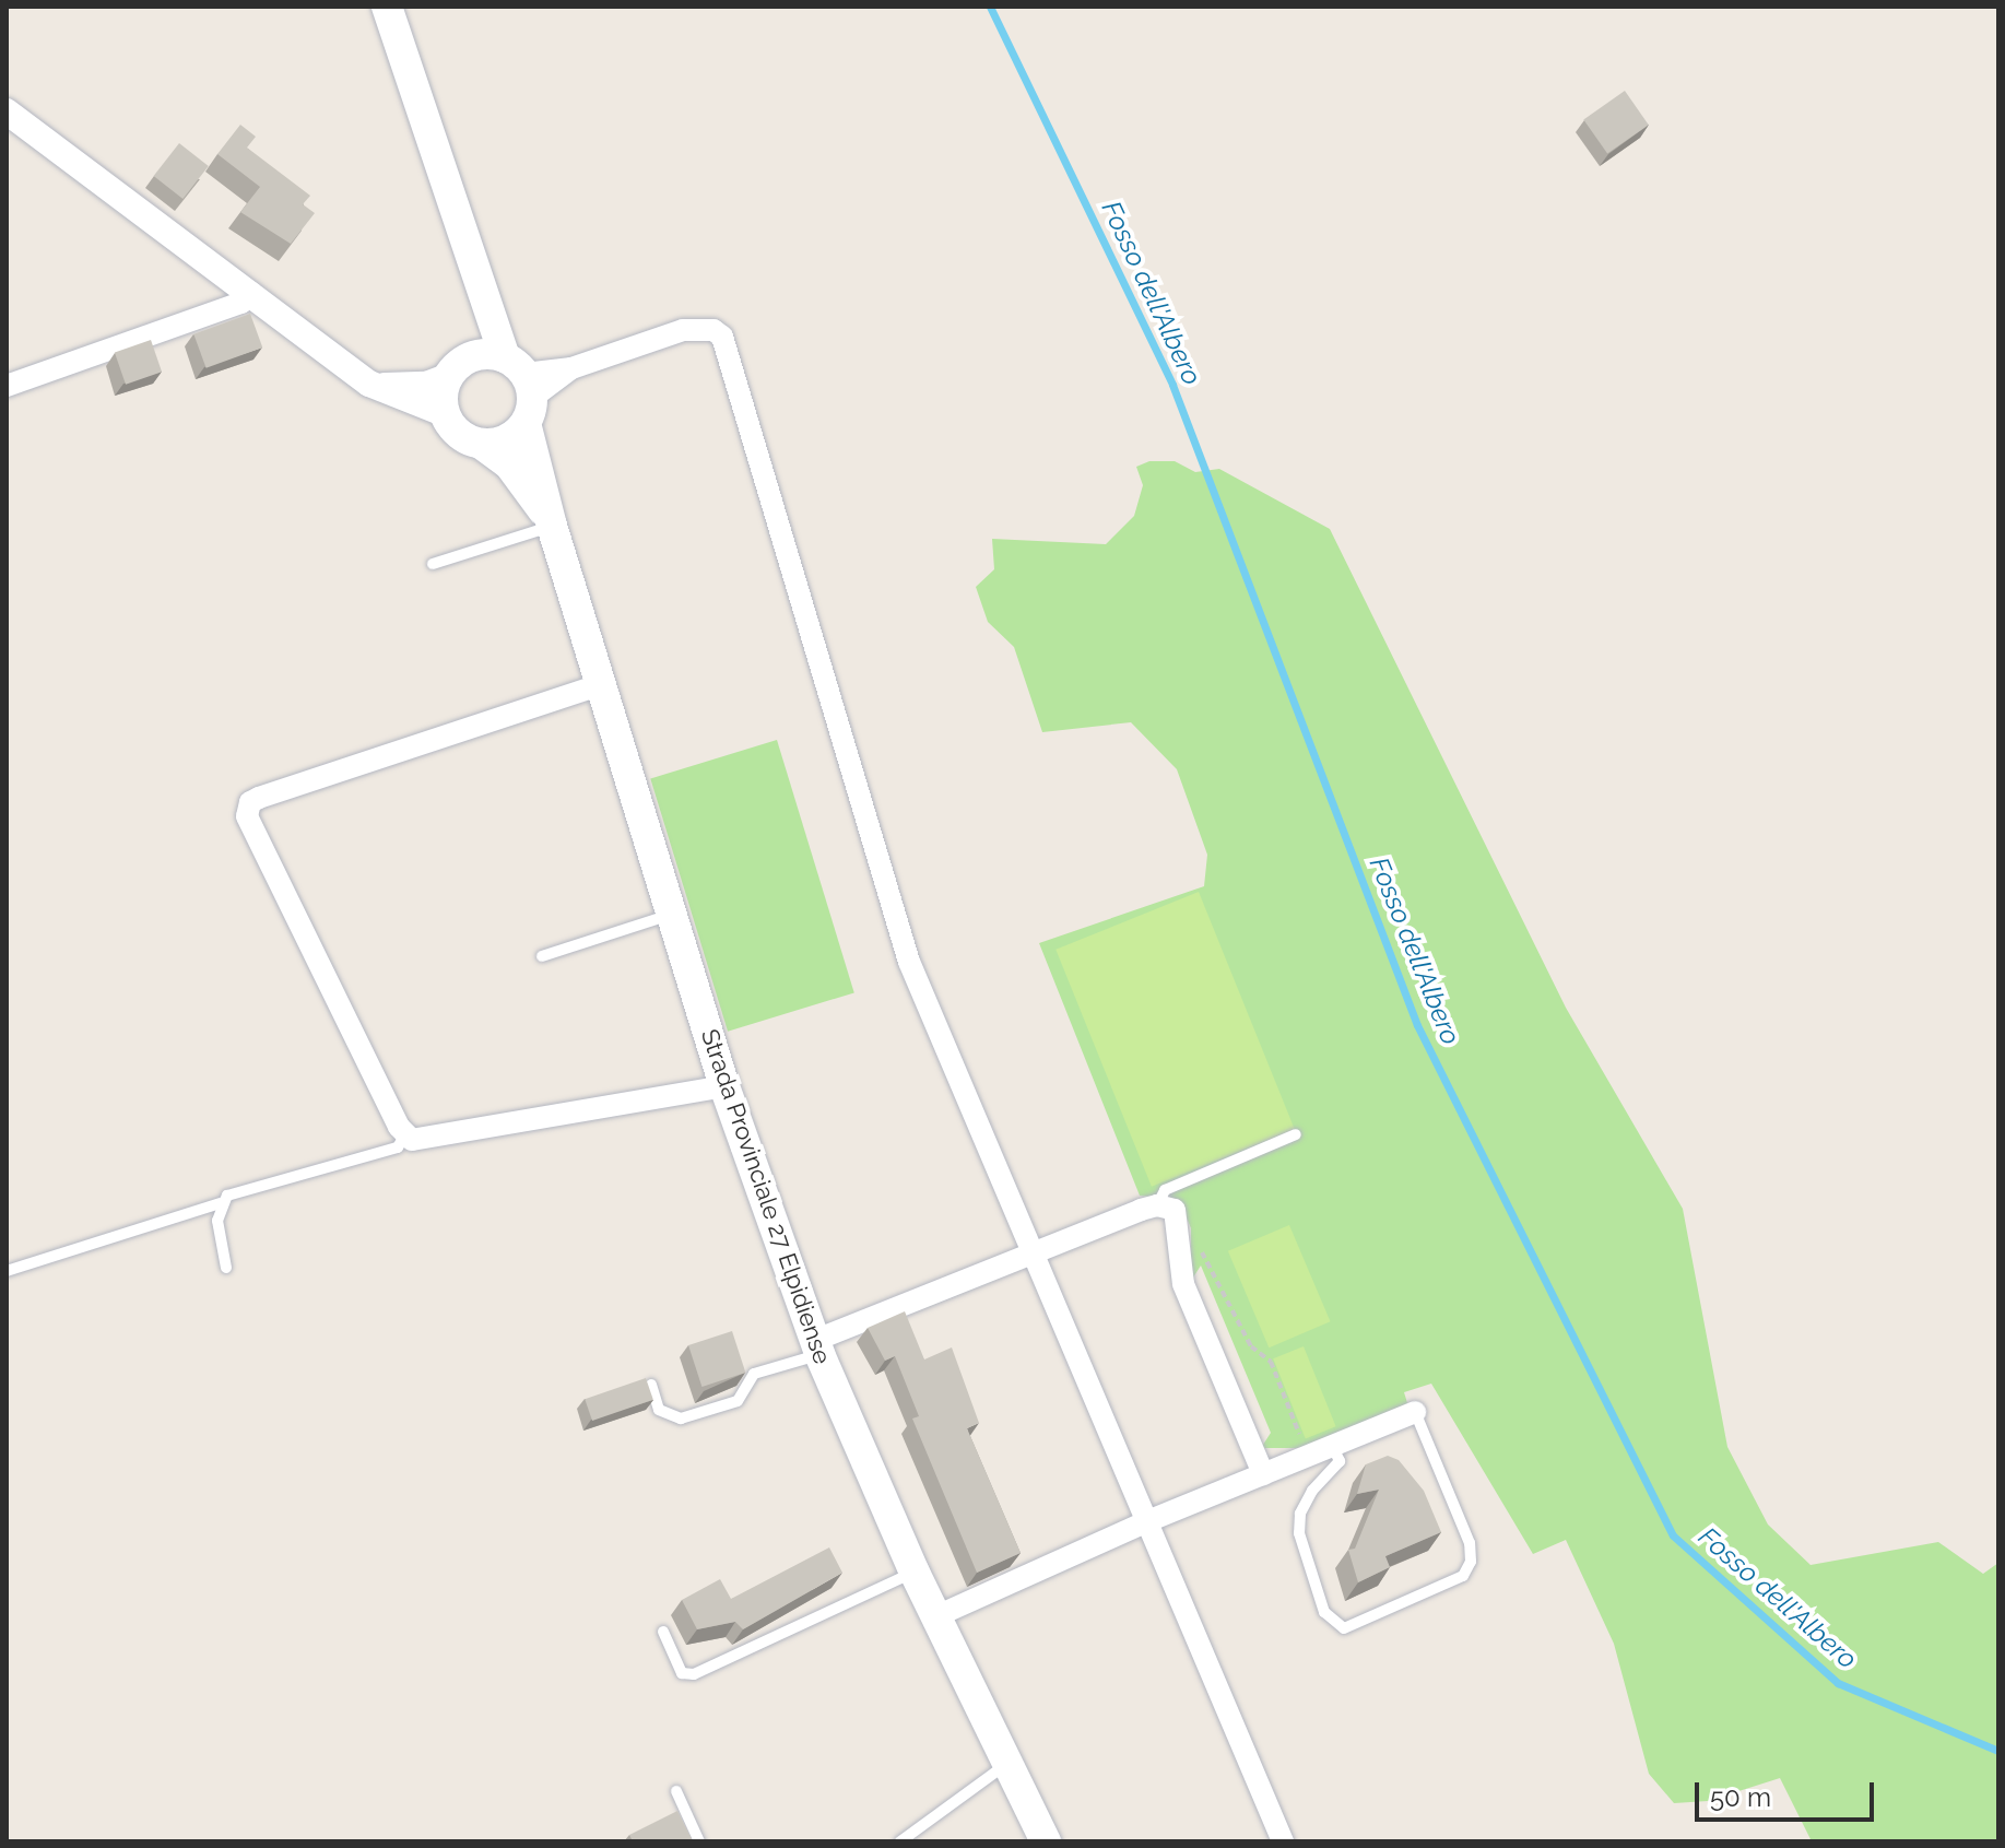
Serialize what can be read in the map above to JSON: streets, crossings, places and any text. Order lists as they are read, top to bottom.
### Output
{
  "streets": {
    "main road": ["Strada Provinciale 27 Elpidiense"]
  },
  "water": ["Fosso dell'Albero"],
  "scale_bar": "50 m"
}
